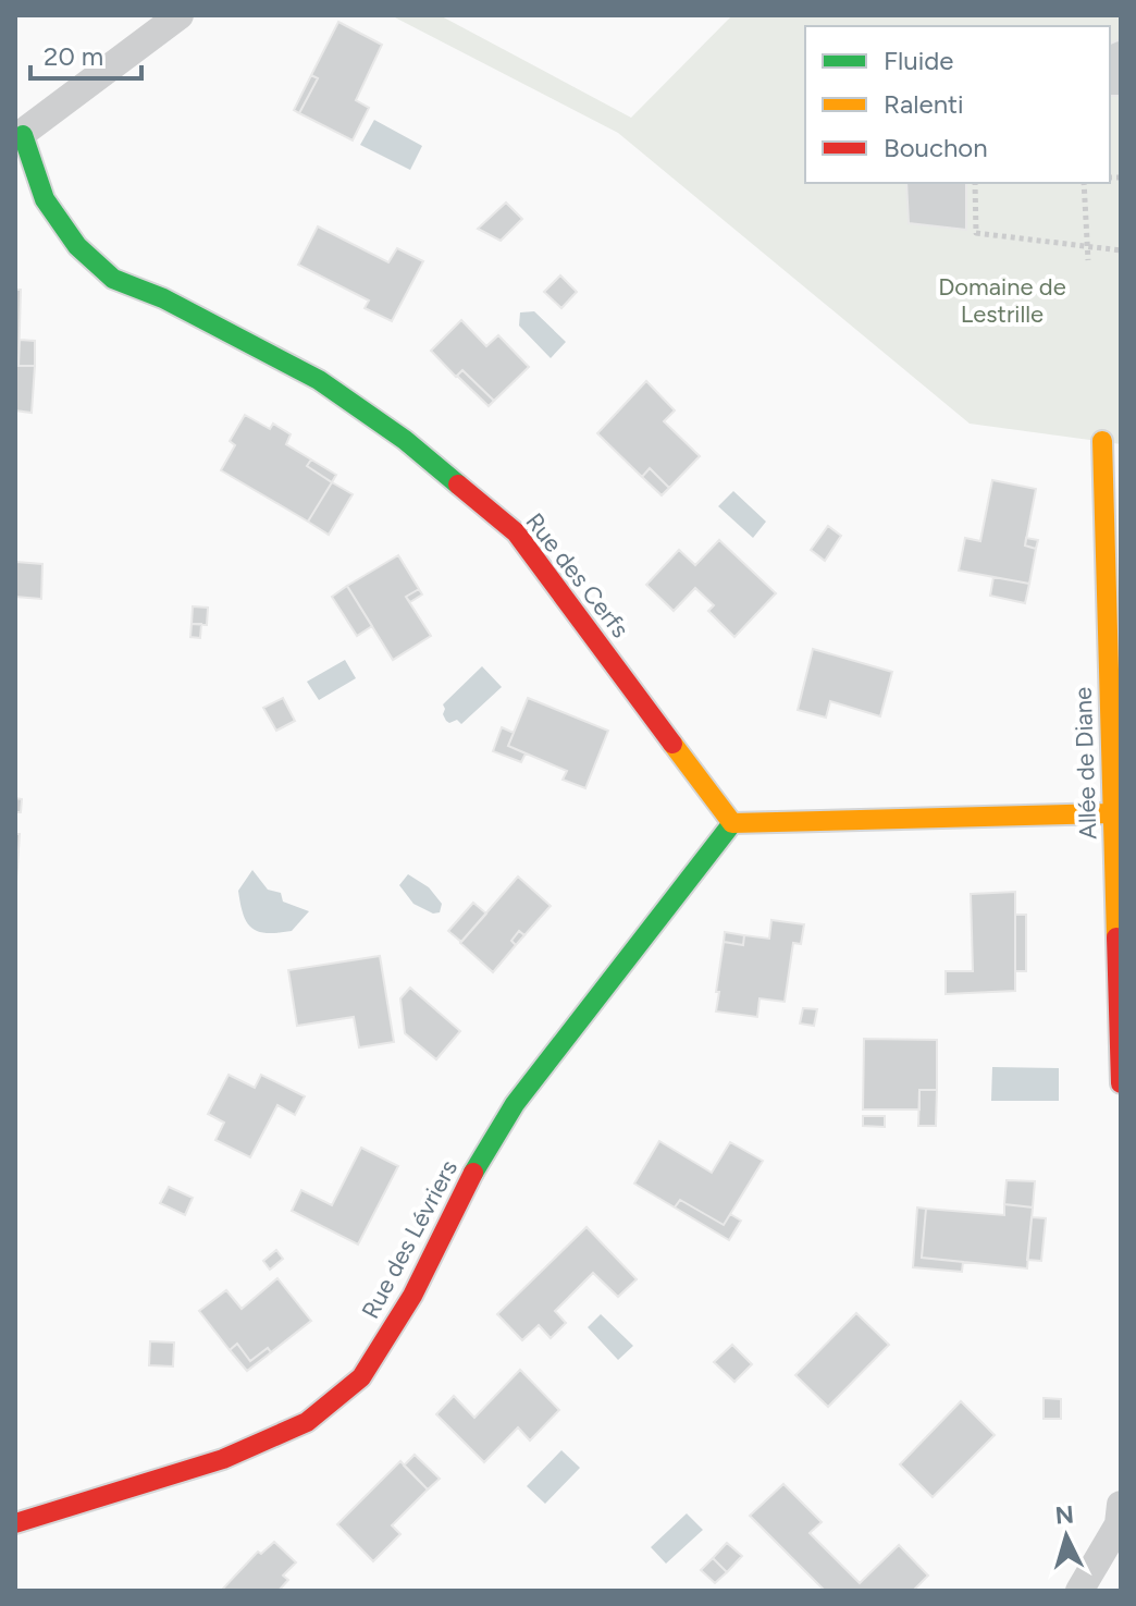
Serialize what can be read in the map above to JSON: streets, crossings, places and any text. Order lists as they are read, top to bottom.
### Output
{
  "streets": {
    "street": ["Rue des Cerfs", "Allée de Diane", "Rue des Lévriers"]
  },
  "crossings": [
    ["Rue des Cerfs", "Rue des Lévriers"]
  ],
  "parks": ["Domaine de Lestrille"],
  "legend": ["Fluide", "Ralenti", "Bouchon"],
  "scale_bar": "20 m",
  "north": "top"
}
